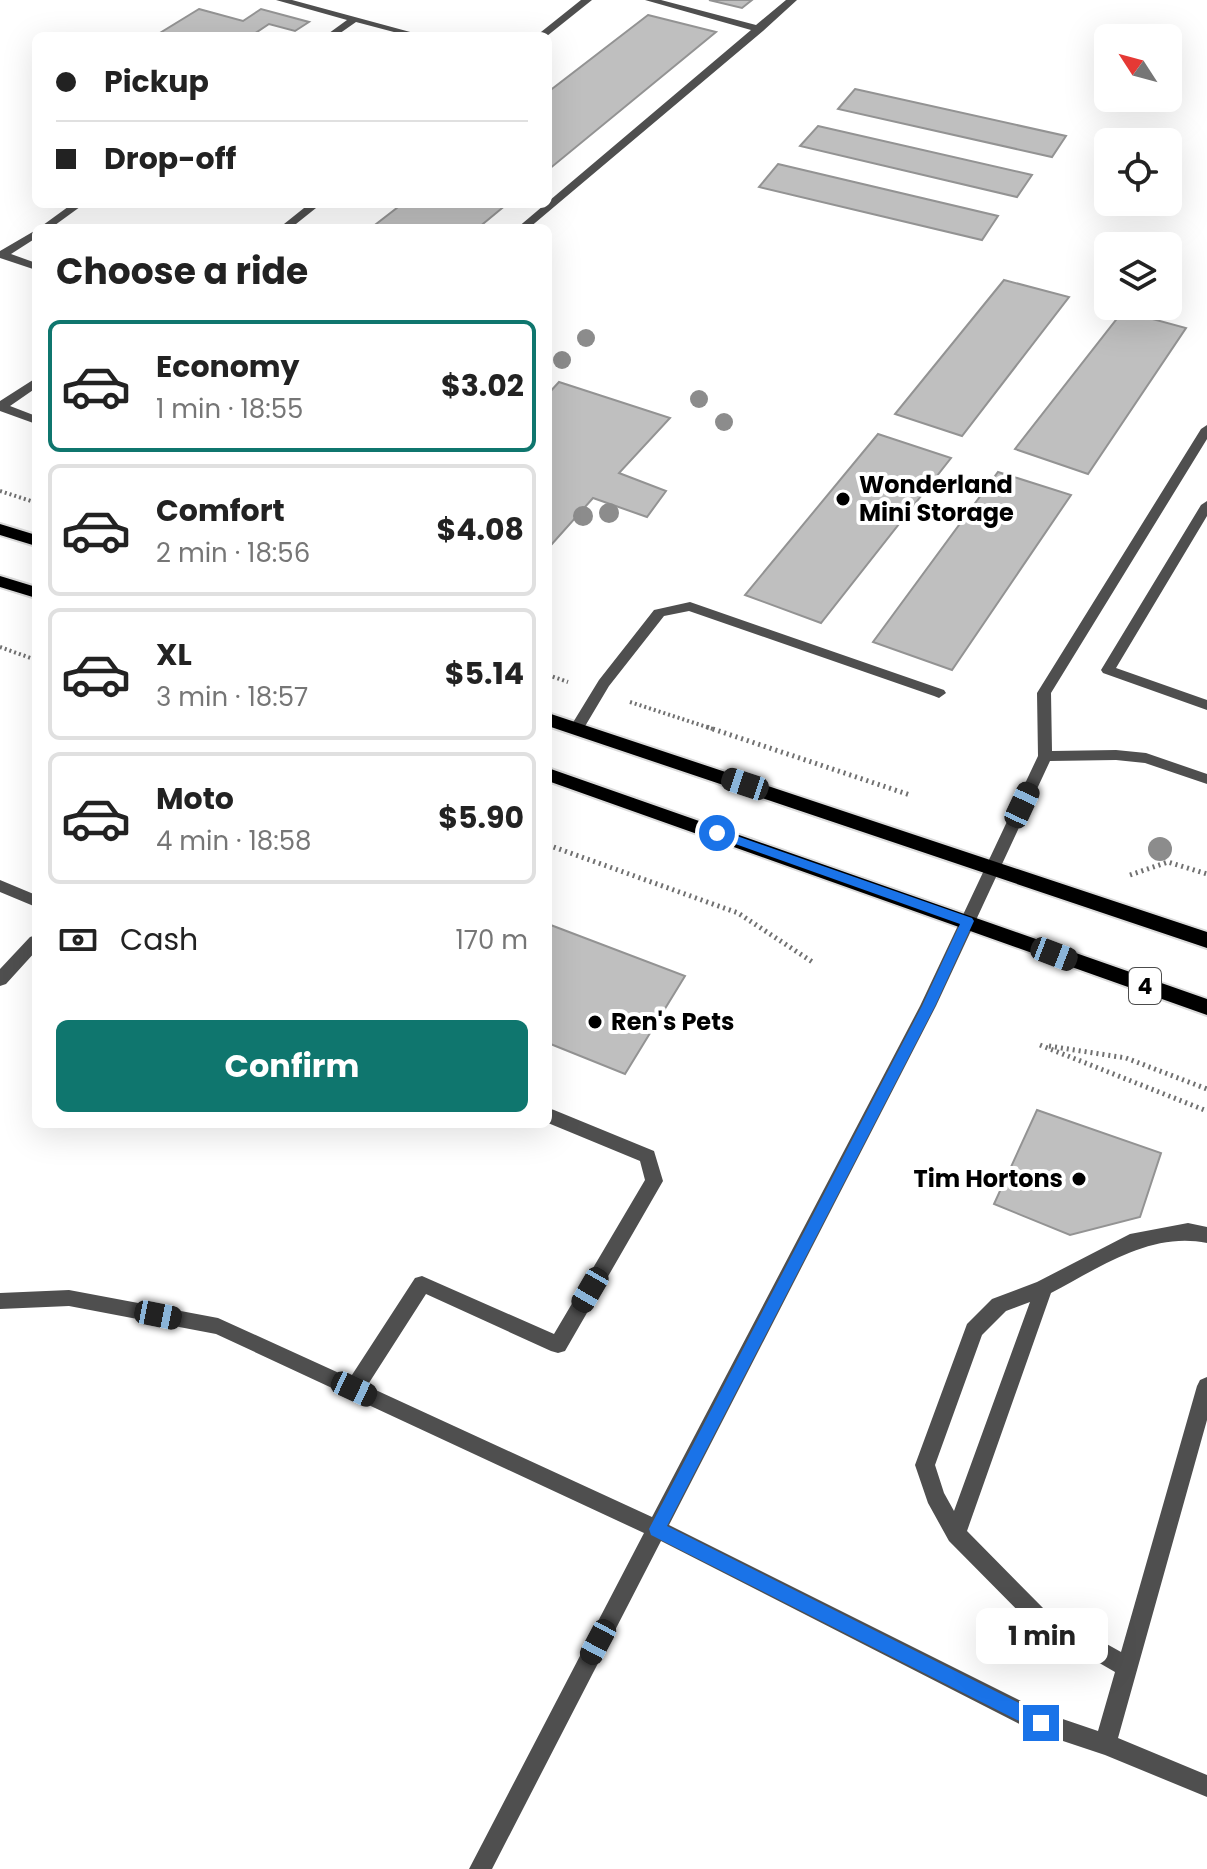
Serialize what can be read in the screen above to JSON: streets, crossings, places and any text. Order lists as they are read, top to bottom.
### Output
{
  "streets": {
    "main road": ["4"]
  },
  "places": ["Wonderland Mini Storage", "Ren's Pets", "Tim Hortons"],
  "north": "top left",
  "page": {
    "banner": ["Pickup", "Drop-off"],
    "heading": "Choose a ride",
    "list": [
      {
        "name": "Economy",
        "note": "1 min · 18:55",
        "value": "$3.02"
      },
      {
        "name": "Comfort",
        "note": "2 min · 18:56",
        "value": "$4.08"
      },
      {
        "name": "XL",
        "note": "3 min · 18:57",
        "value": "$5.14"
      },
      {
        "name": "Moto",
        "note": "4 min · 18:58",
        "value": "$5.90"
      }
    ],
    "pay": ["Cash", "170 m"],
    "buttons": "Confirm",
    "bubble": "1 min"
  }
}
